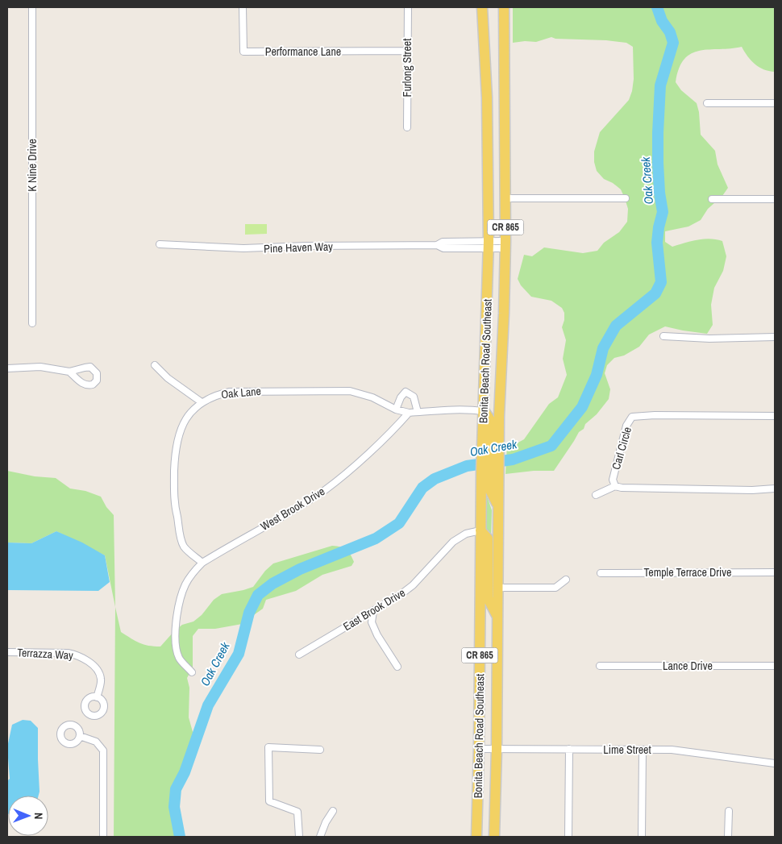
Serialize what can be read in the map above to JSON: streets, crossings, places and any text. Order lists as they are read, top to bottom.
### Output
{
  "streets": {
    "main road": ["CR 865", "Bonita Beach Road Southeast"],
    "street": [
      "Performance Lane",
      "Furlong Street",
      "K Nine Drive",
      "Pine Haven Way",
      "Oak Lane",
      "Carl Circle",
      "West Brook Drive",
      "Temple Terrace Drive",
      "East Brook Drive",
      "Terrazza Way",
      "Lance Drive",
      "Lime Street"
    ]
  },
  "crossings": [
    ["Performance Lane", "Furlong Street"],
    ["Pine Haven Way", "Bonita Beach Road Southeast"],
    ["Bonita Beach Road Southeast", "East Brook Drive"],
    ["Bonita Beach Road Southeast", "Lime Street"],
    ["Oak Lane", "West Brook Drive"]
  ],
  "water": ["Oak Creek"],
  "north": "right"
}
